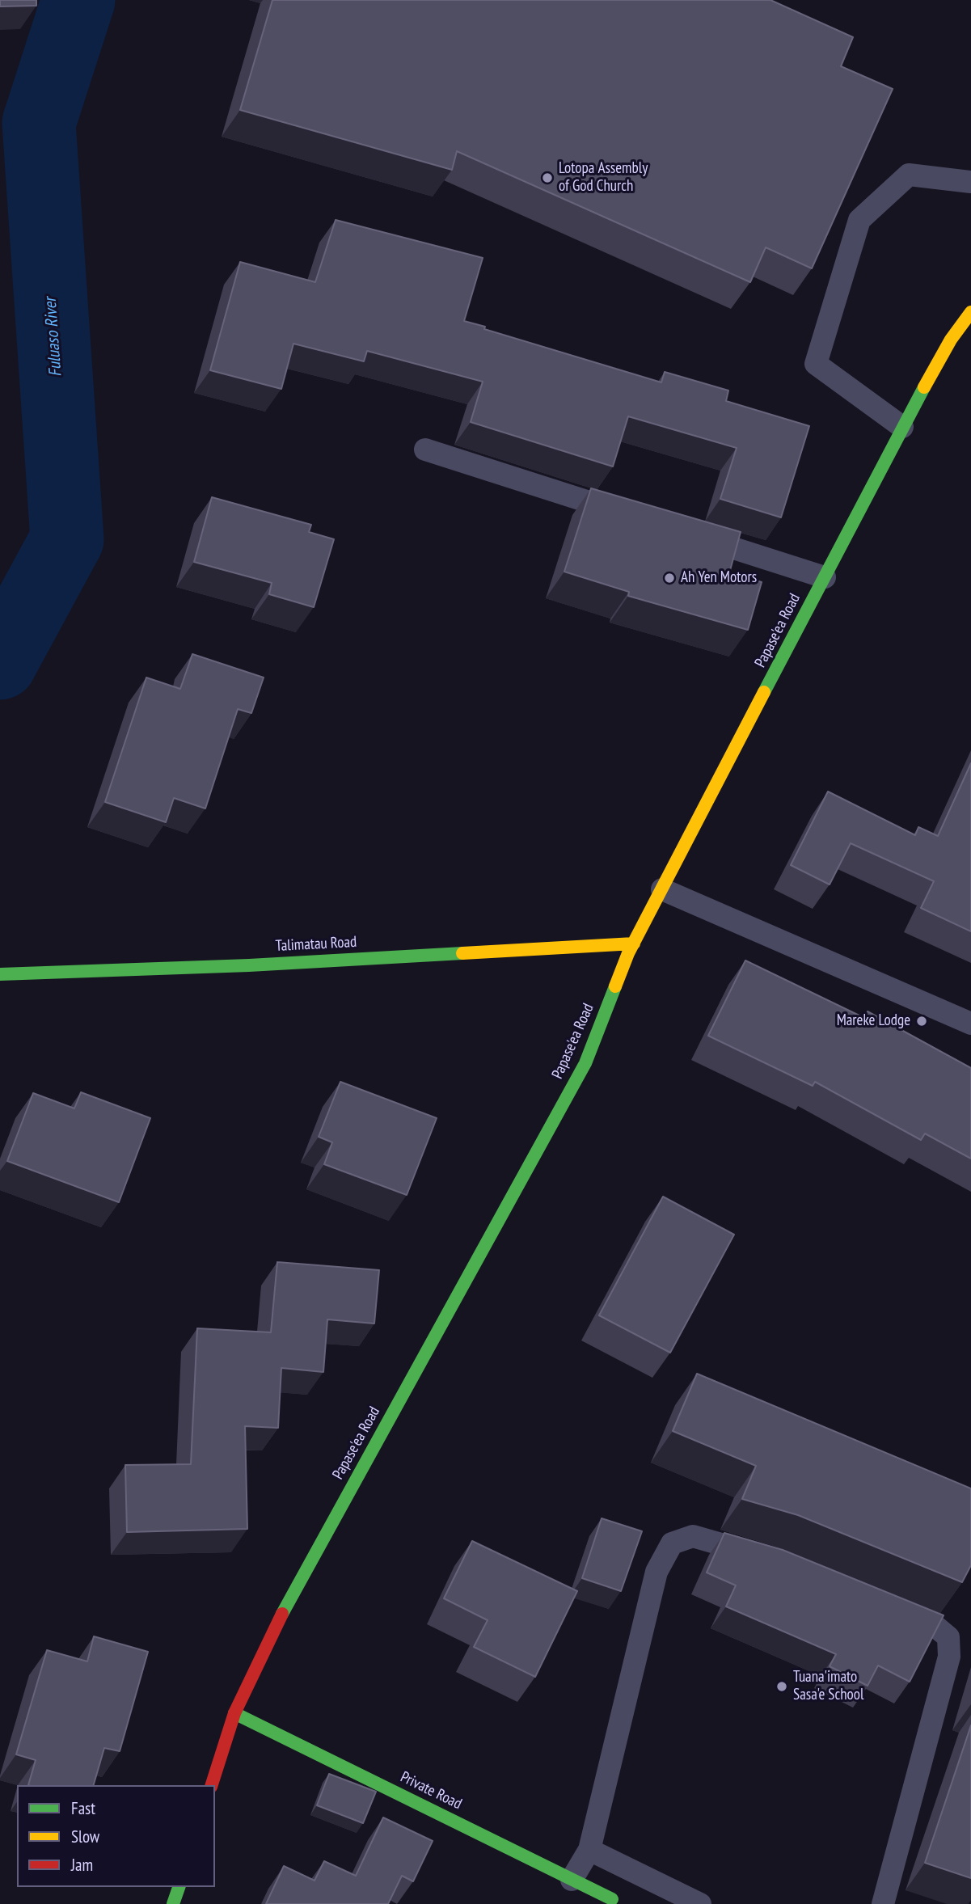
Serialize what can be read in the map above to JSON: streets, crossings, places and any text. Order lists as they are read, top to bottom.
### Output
{
  "streets": {
    "main road": ["Papase'ea Road", "Talimatau Road", "Private Road"]
  },
  "crossings": [
    ["Papase'ea Road", "Talimatau Road"],
    ["Papase'ea Road", "Private Road"]
  ],
  "water": ["Fuluaso River"],
  "places": [
    "Lotopa Assembly of God Church",
    "Ah Yen Motors",
    "Mareke Lodge",
    "Tuana'imato Sasa'e School"
  ],
  "legend": ["Fast", "Slow", "Jam"]
}
